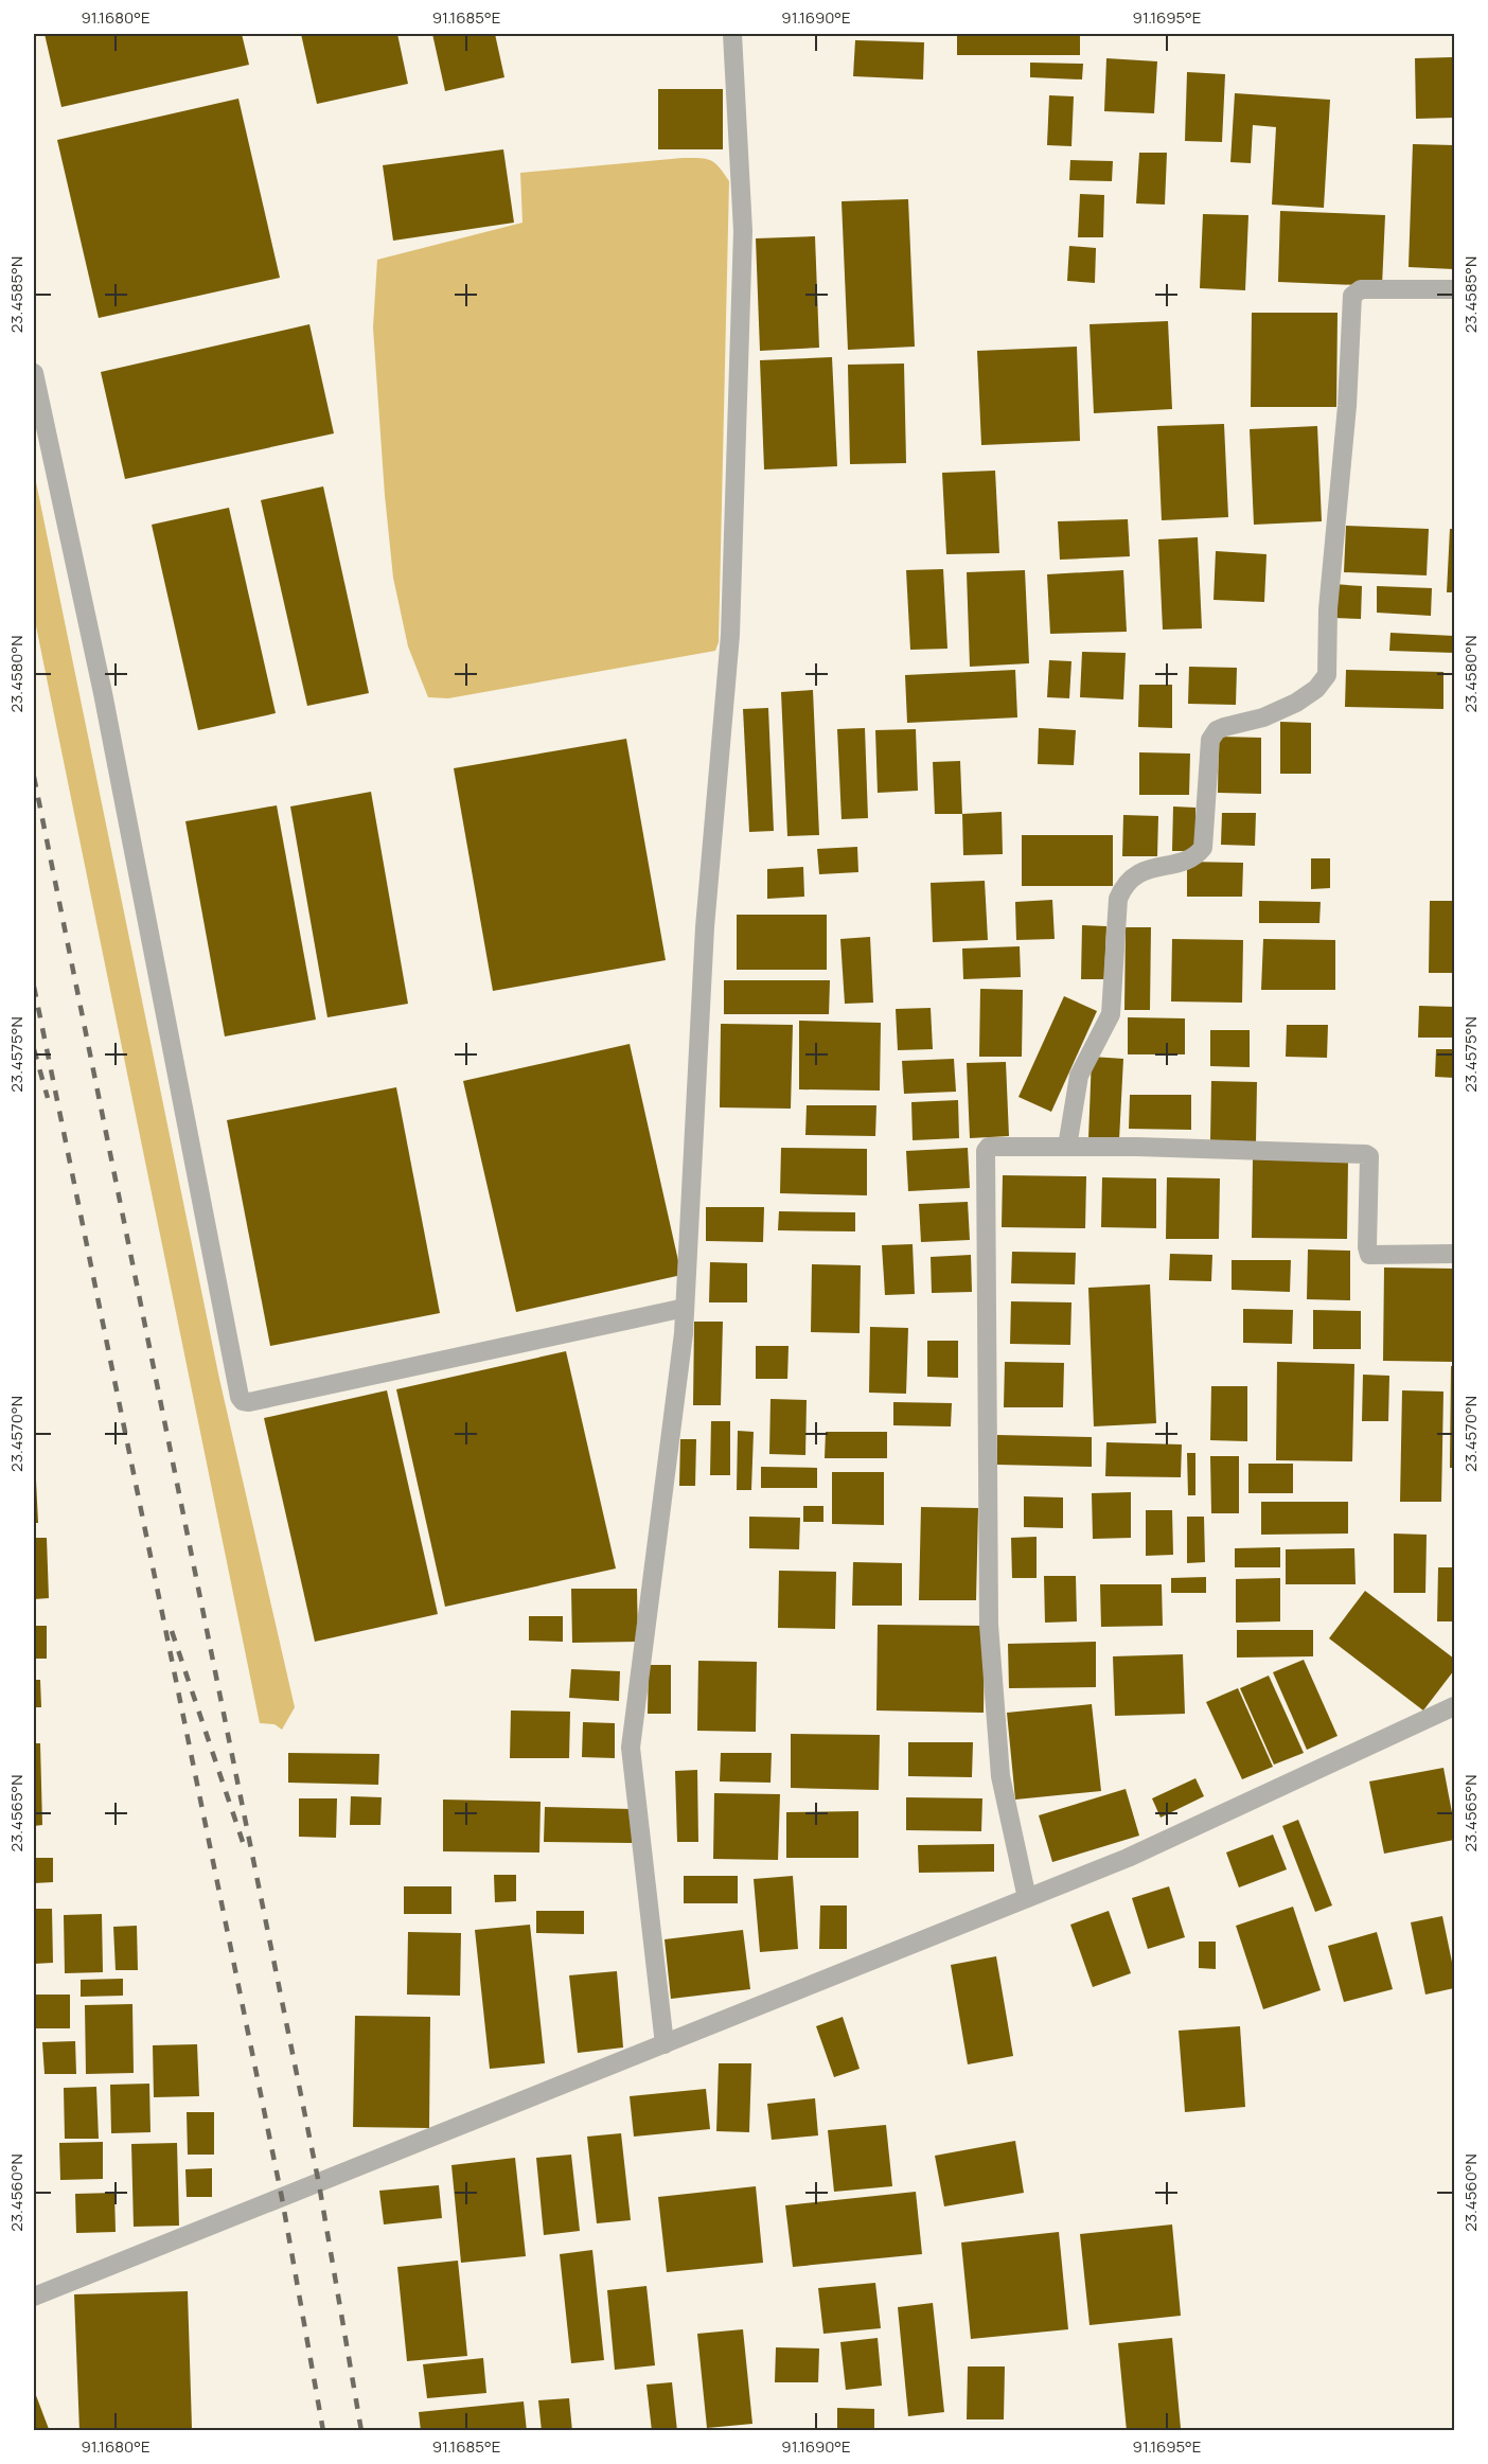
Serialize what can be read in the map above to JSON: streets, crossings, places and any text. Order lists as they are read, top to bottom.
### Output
{
  "coordinates": [
    "91.1680°E",
    "91.1685°E",
    "91.1690°E",
    "91.1695°E",
    "23.4585°N",
    "23.4580°N",
    "23.4575°N",
    "23.4570°N",
    "23.4565°N",
    "23.4560°N"
  ]
}
